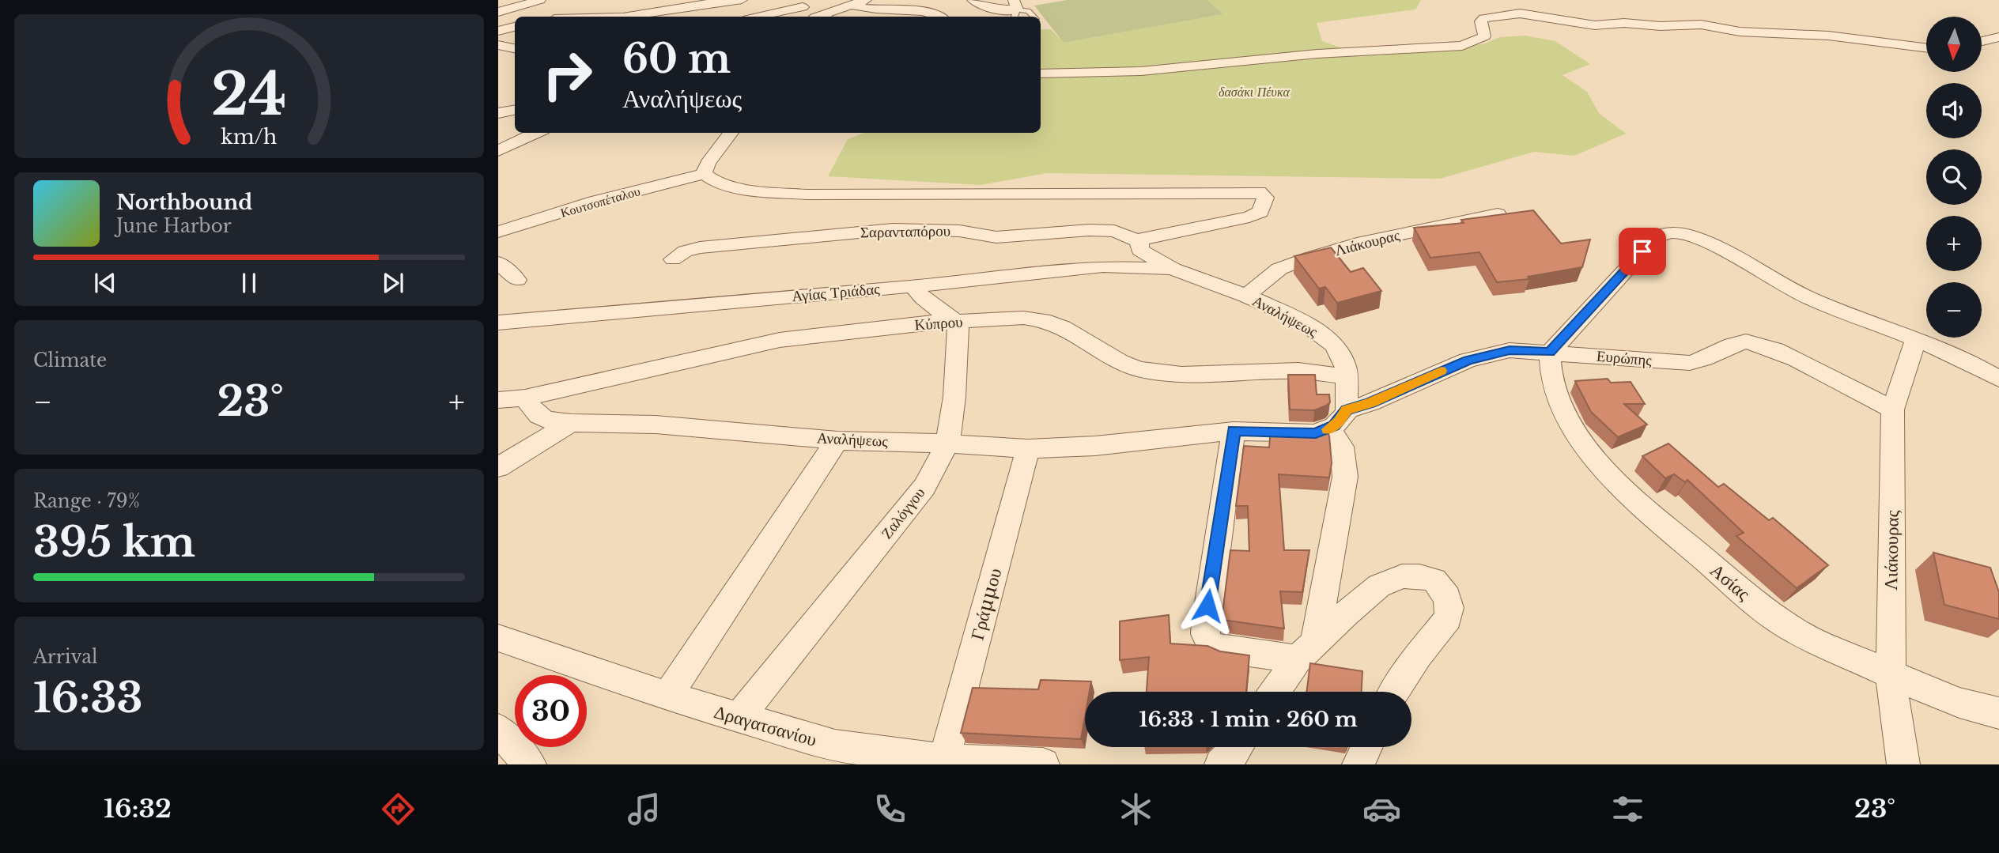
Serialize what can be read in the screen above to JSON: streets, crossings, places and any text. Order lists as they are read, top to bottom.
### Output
{
  "streets": {
    "street": [
      "Κουτσοπέταλου",
      "Σαρανταπόρου",
      "Λιάκουρας",
      "Αγίας Τριάδας",
      "Αναλήψεως",
      "Κύπρου",
      "Ευρώπης",
      "Ζαλόγγου",
      "Ασίας",
      "Γράμμου",
      "Δραγατσανίου"
    ]
  },
  "crossings": [
    ["Σαρανταπόρου", "Αναλήψεως"],
    ["Λιάκουρας", "Αναλήψεως"],
    ["Λιάκουρας", "Ευρώπης"],
    ["Λιάκουρας", "Ασίας"],
    ["Αγίας Τριάδας", "Αναλήψεως"],
    ["Αναλήψεως", "Κύπρου"],
    ["Αναλήψεως", "Ευρώπης"],
    ["Αναλήψεως", "Ζαλόγγου"],
    ["Αναλήψεως", "Γράμμου"],
    ["Κύπρου", "Ζαλόγγου"],
    ["Ευρώπης", "Ασίας"],
    ["Ζαλόγγου", "Δραγατσανίου"],
    ["Γράμμου", "Δραγατσανίου"]
  ],
  "parks": ["δασάκι Πέυκα"],
  "north": "bottom",
  "page": {
    "map_buttons": ["+", "−"],
    "turn": ["60 m", "Αναλήψεως"],
    "song": ["Northbound", "June Harbor"],
    "tile": [
      "Climate",
      ["Range · 79%", "395 km"],
      ["Arrival", "16:33"]
    ],
    "heat": ["−", "23°", "+"],
    "limit": "30",
    "trip": "16:33 · 1 min · 260 m",
    "tabs": ["16:32", "23°"],
    "gauge": ["24", "km/h"]
  }
}
